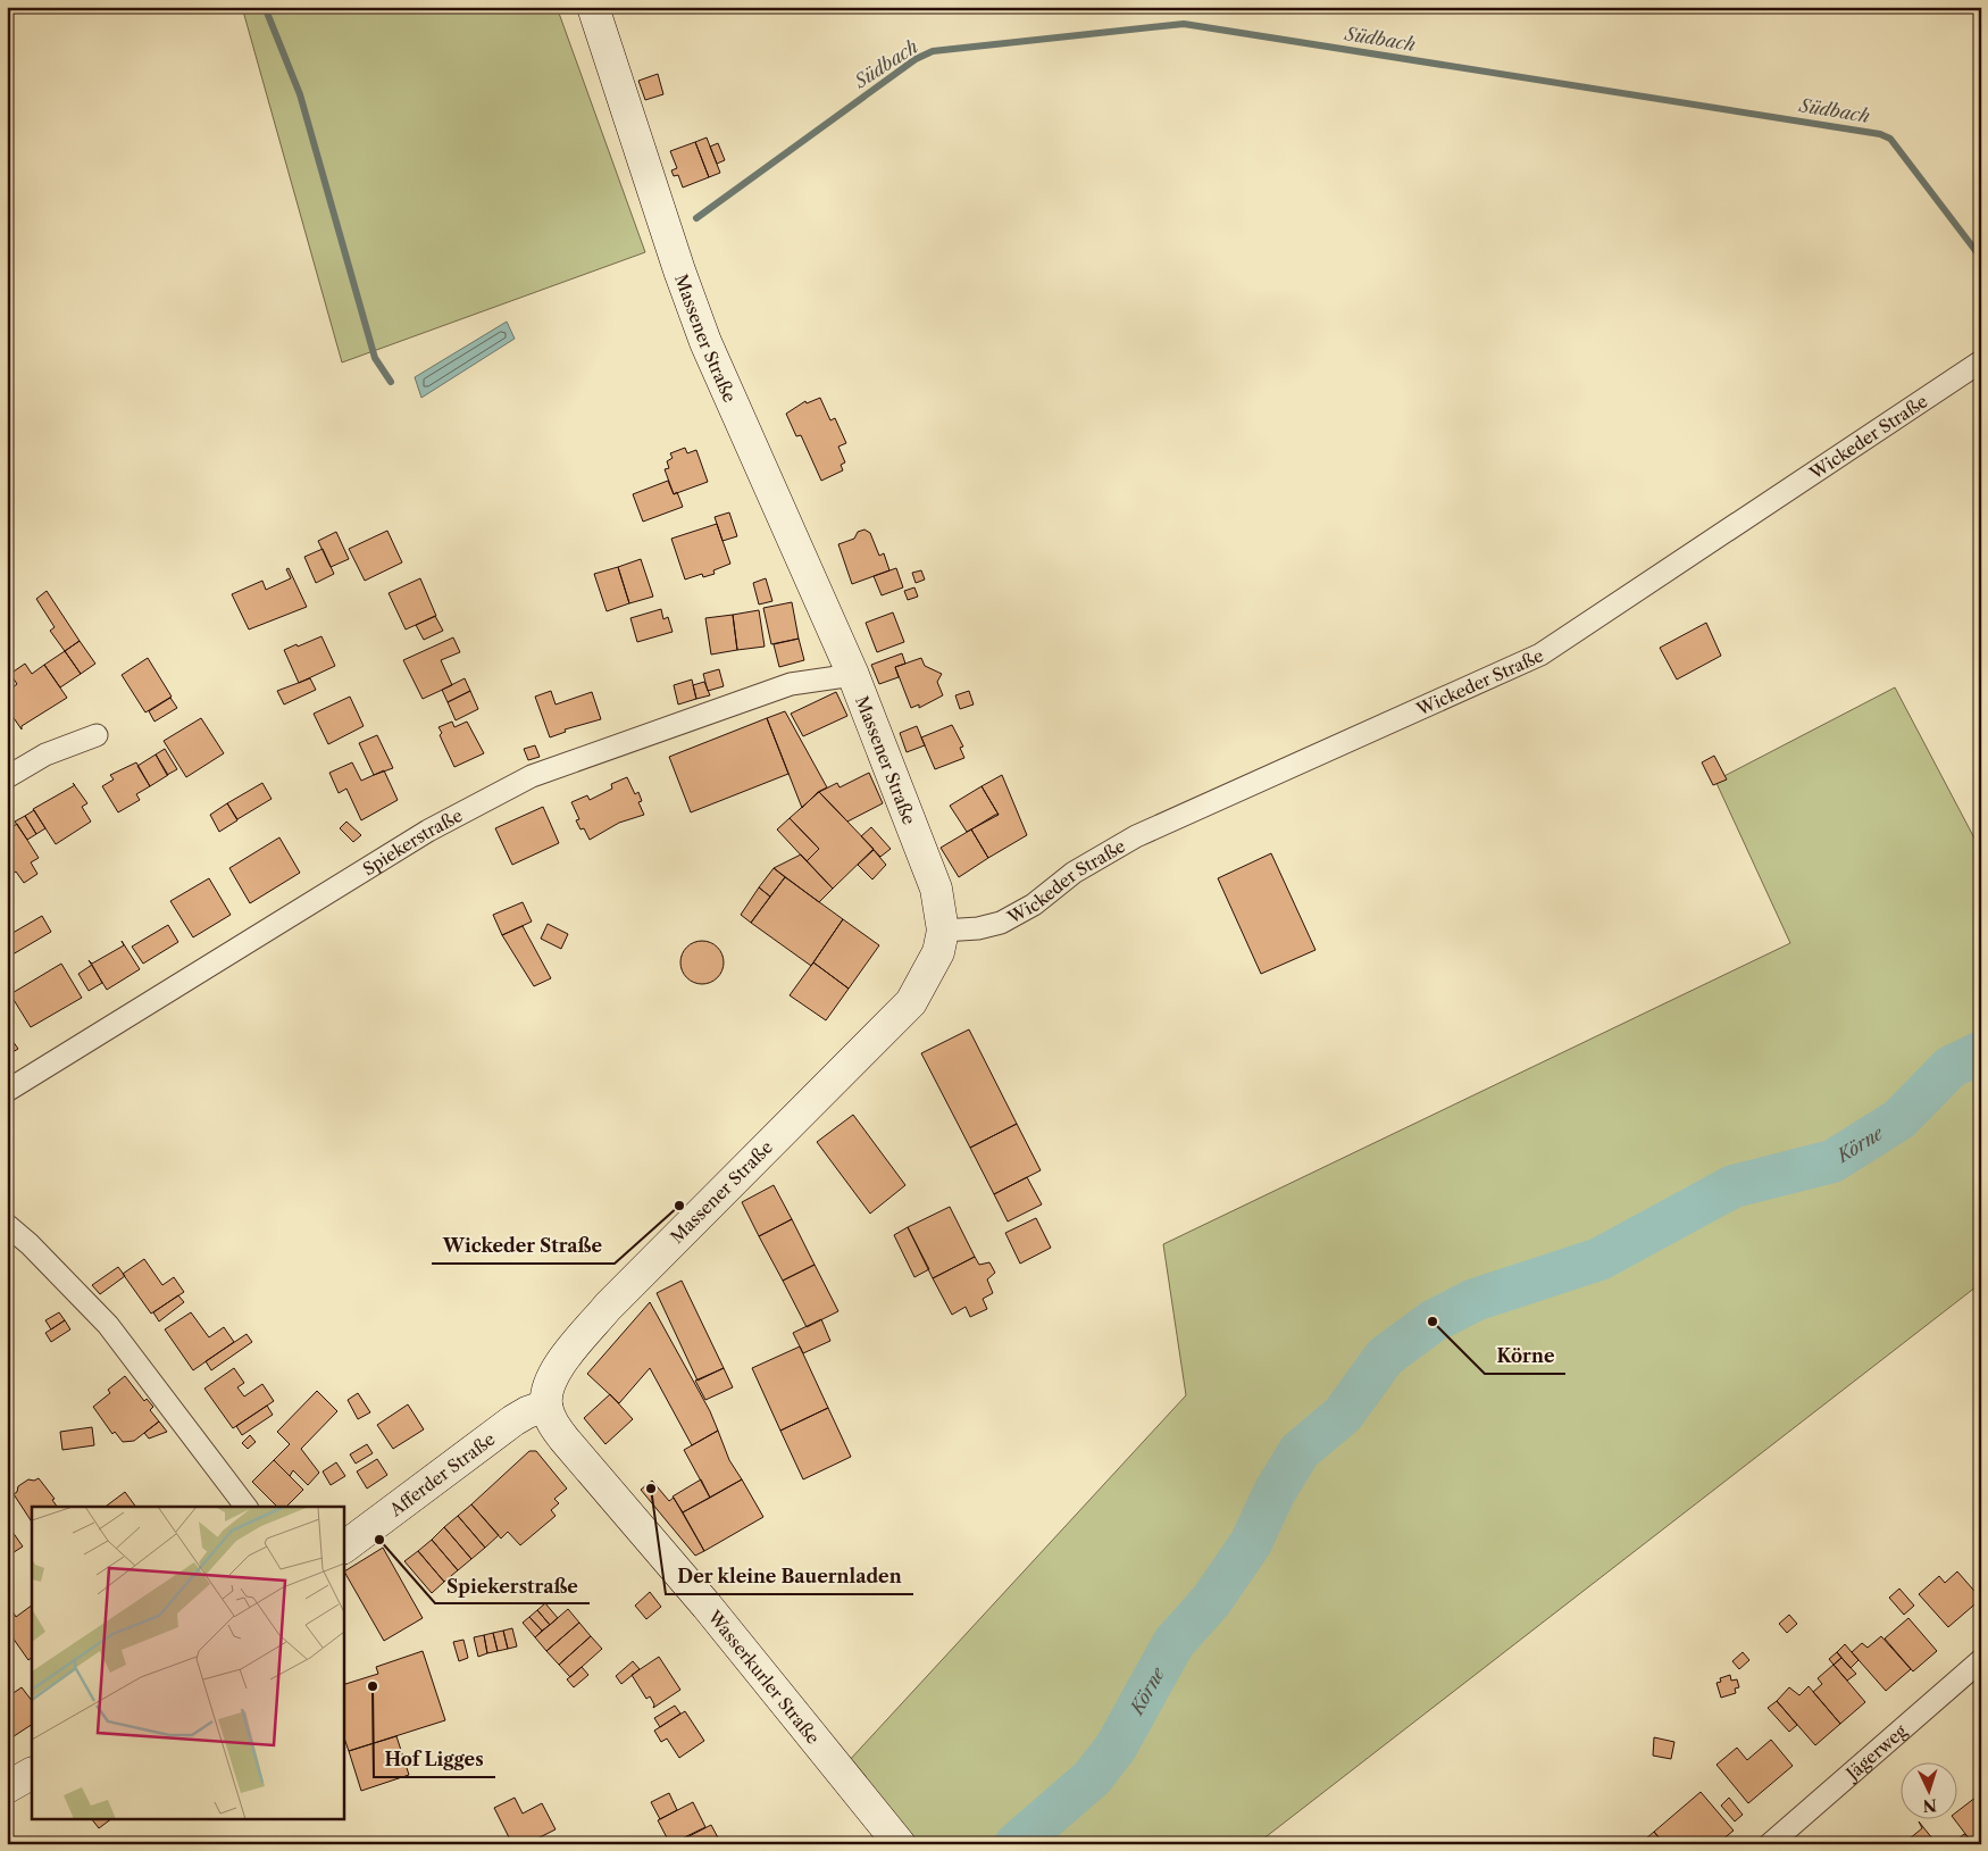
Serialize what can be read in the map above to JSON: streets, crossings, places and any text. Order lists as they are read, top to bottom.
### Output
{
  "streets": {
    "main road": ["Massener Straße", "Afferder Straße", "Wasserkurler Straße"],
    "street": ["Wickeder Straße", "Spiekerstraße", "Jägerweg"]
  },
  "crossings": [
    ["Massener Straße", "Wickeder Straße"],
    ["Massener Straße", "Spiekerstraße"],
    ["Massener Straße", "Afferder Straße"],
    ["Massener Straße", "Wasserkurler Straße"],
    ["Afferder Straße", "Wasserkurler Straße"]
  ],
  "water": ["Südbach", "Körne"],
  "places": [
    "Wickeder Straße",
    "Körne",
    "Der kleine Bauernladen",
    "Spiekerstraße",
    "Hof Ligges"
  ],
  "north": "bottom"
}
